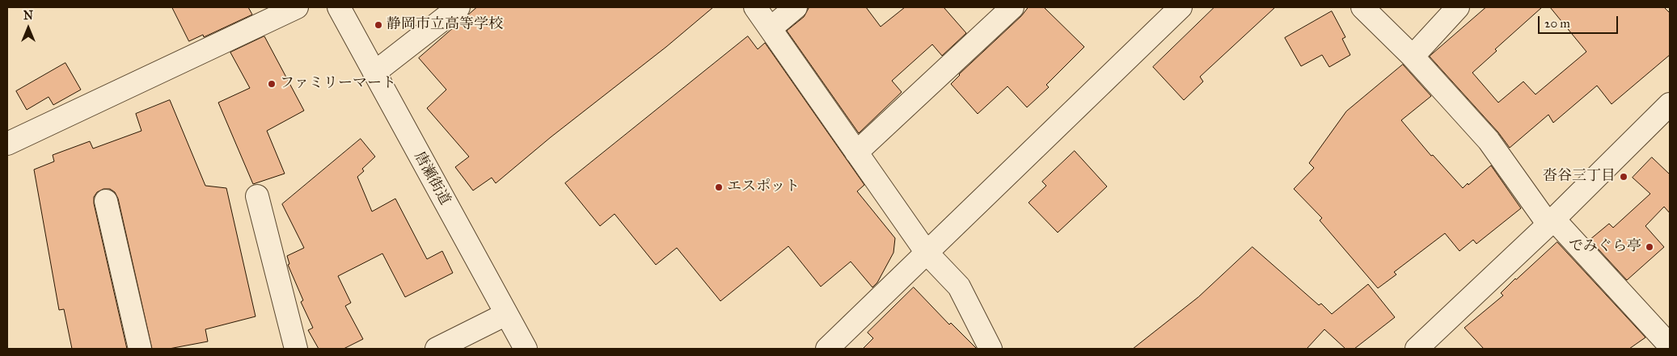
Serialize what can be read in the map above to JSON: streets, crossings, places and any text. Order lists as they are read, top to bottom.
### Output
{
  "streets": {
    "street": ["唐瀬街道"]
  },
  "places": [
    "静岡市立高等学校",
    "ファミリーマート",
    "沓谷三丁目",
    "エスポット",
    "でみぐら亭"
  ],
  "scale_bar": "20 m",
  "north": "top"
}
